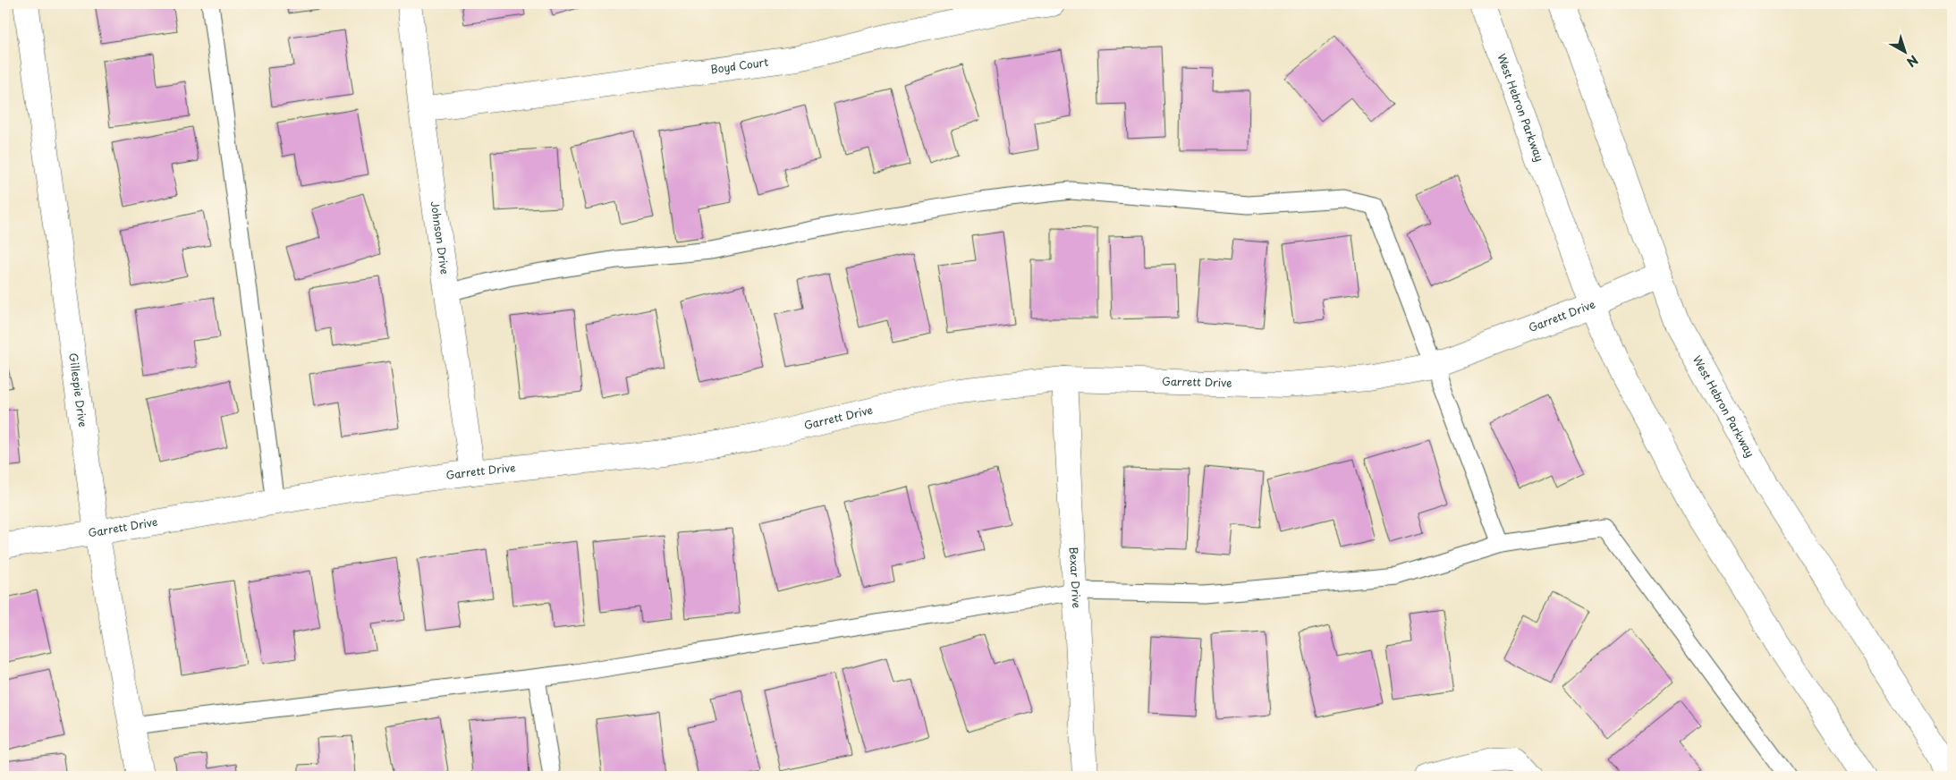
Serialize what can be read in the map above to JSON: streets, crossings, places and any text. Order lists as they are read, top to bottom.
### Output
{
  "streets": {
    "street": [
      "Boyd Court",
      "West Hebron Parkway",
      "Johnson Drive",
      "Garrett Drive",
      "Gillespie Drive",
      "Bexar Drive"
    ]
  },
  "crossings": [
    ["Boyd Court", "Johnson Drive"],
    ["West Hebron Parkway", "Garrett Drive"],
    ["Johnson Drive", "Garrett Drive"],
    ["Garrett Drive", "Gillespie Drive"],
    ["Garrett Drive", "Bexar Drive"]
  ],
  "north": "bottom right"
}
